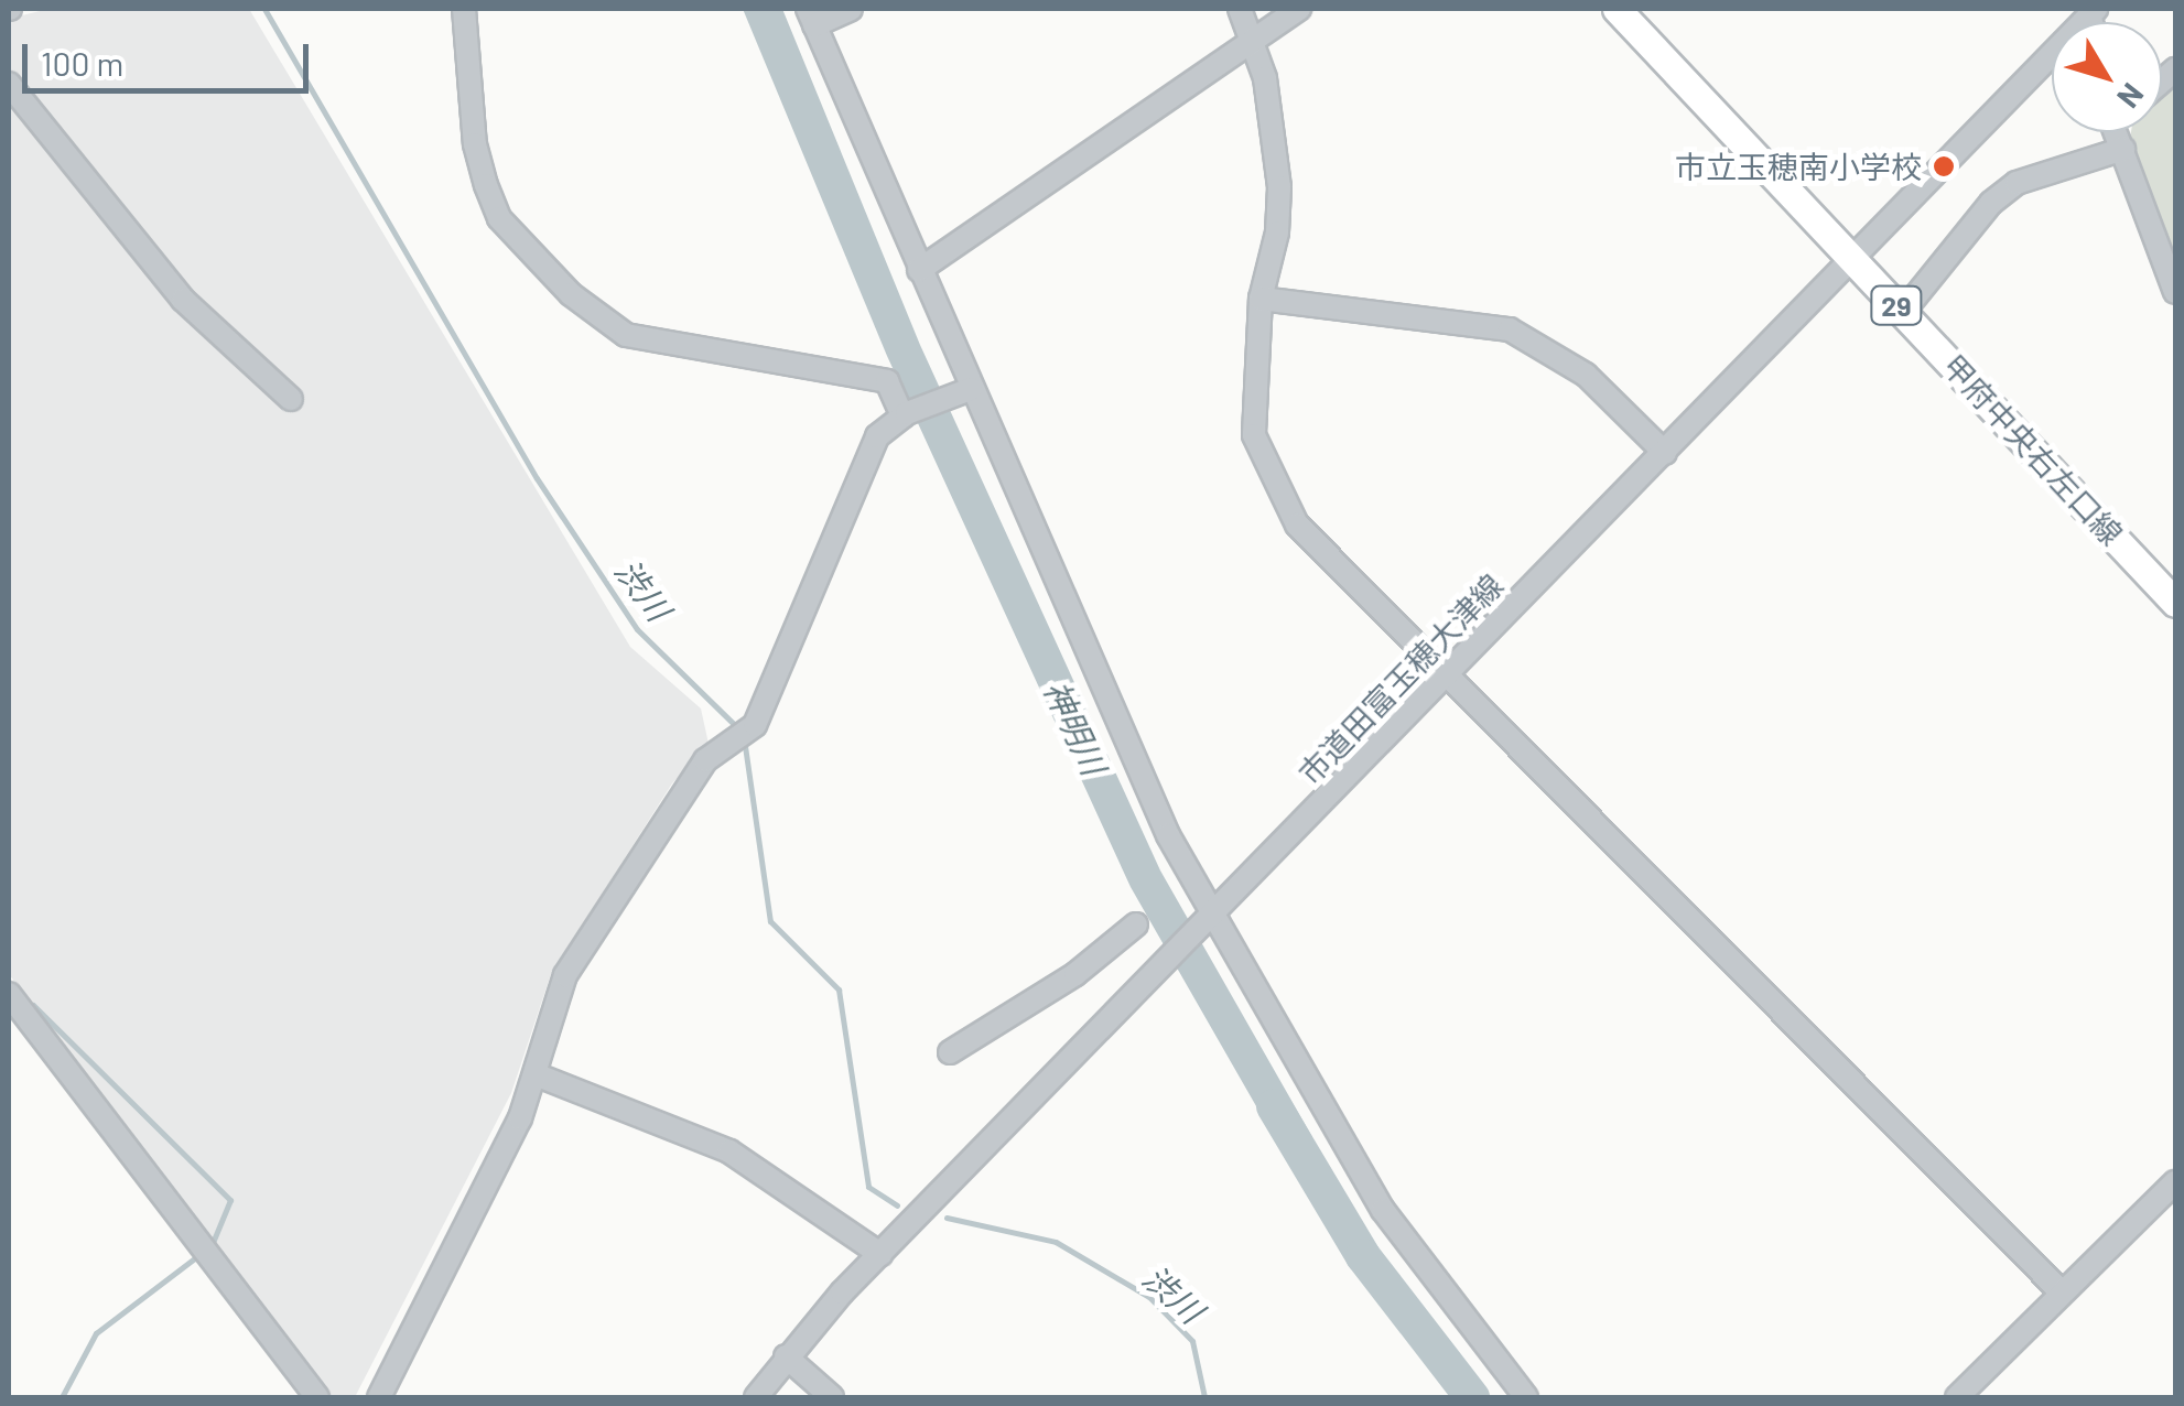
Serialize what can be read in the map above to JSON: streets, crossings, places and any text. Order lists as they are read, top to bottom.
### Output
{
  "streets": {
    "main road": ["29", "甲府中央右左口線"],
    "street": ["市道田富玉穂大津線"]
  },
  "crossings": [
    ["甲府中央右左口線", "市道田富玉穂大津線"]
  ],
  "water": ["渋川", "神明川"],
  "places": ["市立玉穂南小学校"],
  "scale_bar": "100 m",
  "north": "bottom right"
}
